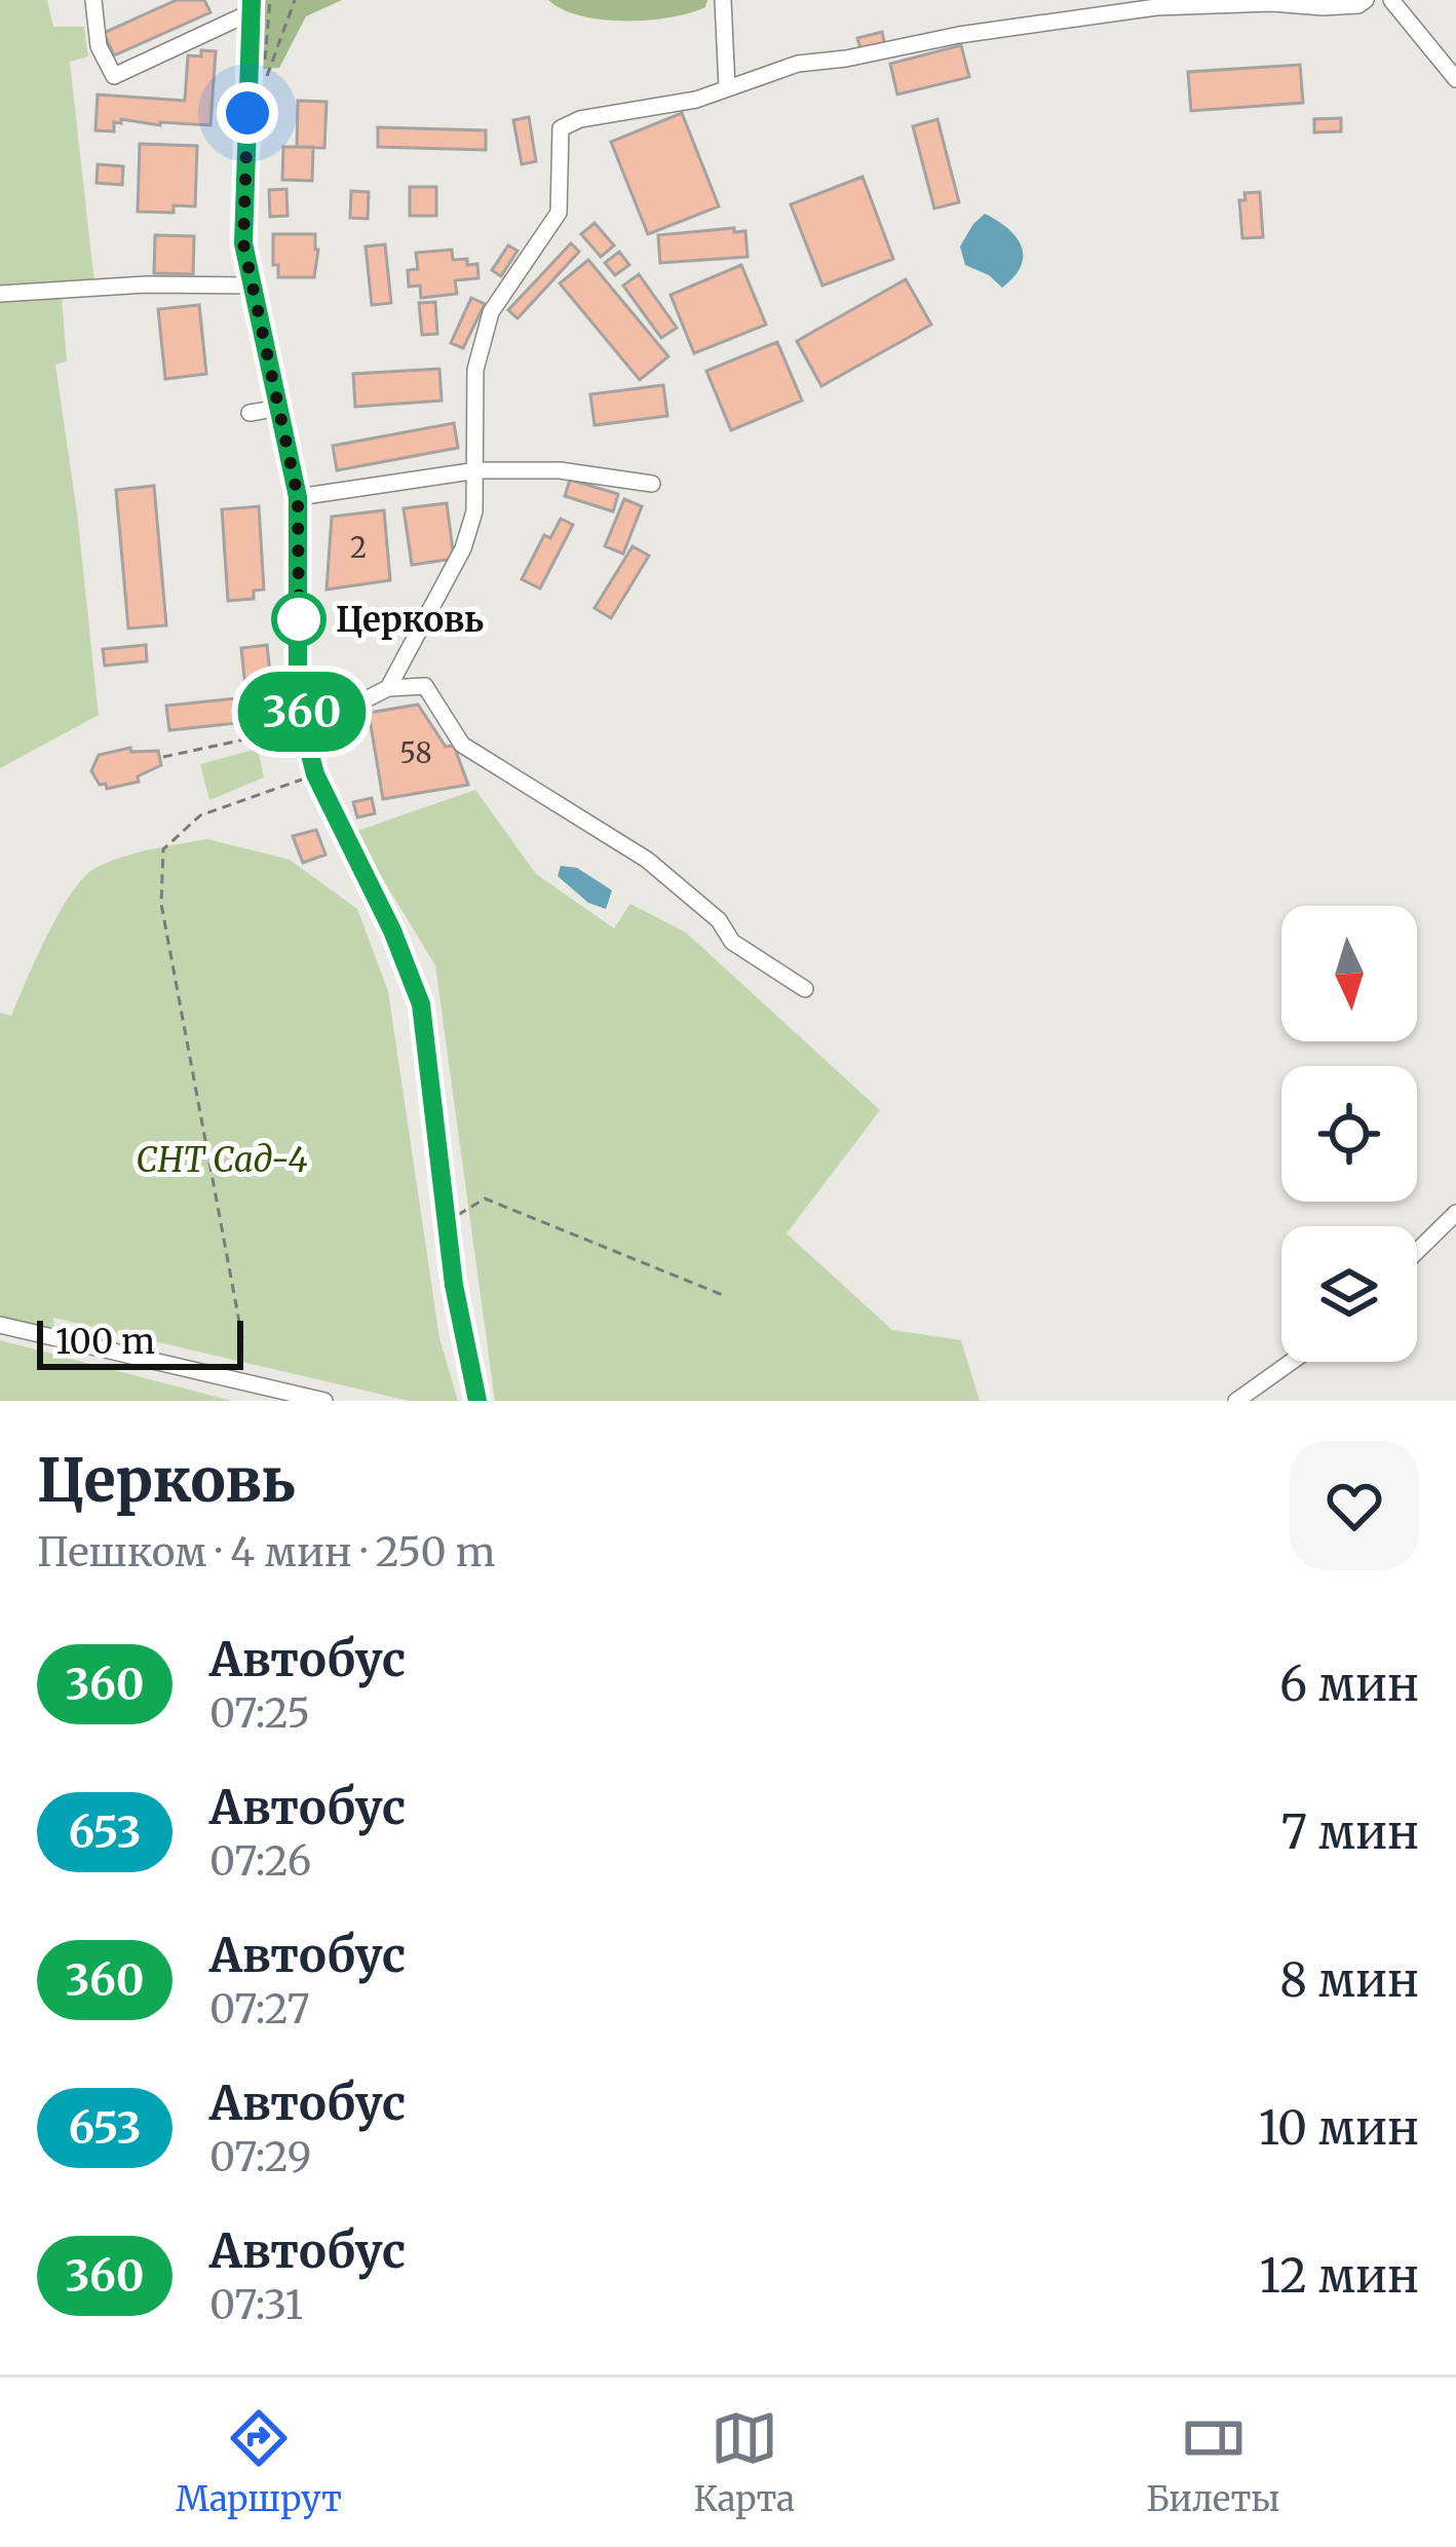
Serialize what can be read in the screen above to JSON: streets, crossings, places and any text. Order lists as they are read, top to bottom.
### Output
{
  "parks": ["СНТ Сад-4"],
  "places": ["Церковь"],
  "lines": ["bus line 360"],
  "house_numbers": ["2", "58"],
  "scale_bar": "100 m",
  "north": "bottom",
  "page": {
    "on_map": "360",
    "scale": "100 m",
    "heading": ["Церковь", "Пешком · 4 мин · 250 m"],
    "list": [
      {
        "mark": "360",
        "name": "Автобус",
        "note": "07:25",
        "value": "6 мин"
      },
      {
        "mark": "653",
        "name": "Автобус",
        "note": "07:26",
        "value": "7 мин"
      },
      {
        "mark": "360",
        "name": "Автобус",
        "note": "07:27",
        "value": "8 мин"
      },
      {
        "mark": "653",
        "name": "Автобус",
        "note": "07:29",
        "value": "10 мин"
      },
      {
        "mark": "360",
        "name": "Автобус",
        "note": "07:31",
        "value": "12 мин"
      }
    ],
    "tabs": ["Маршрут", "Карта", "Билеты"]
  }
}
